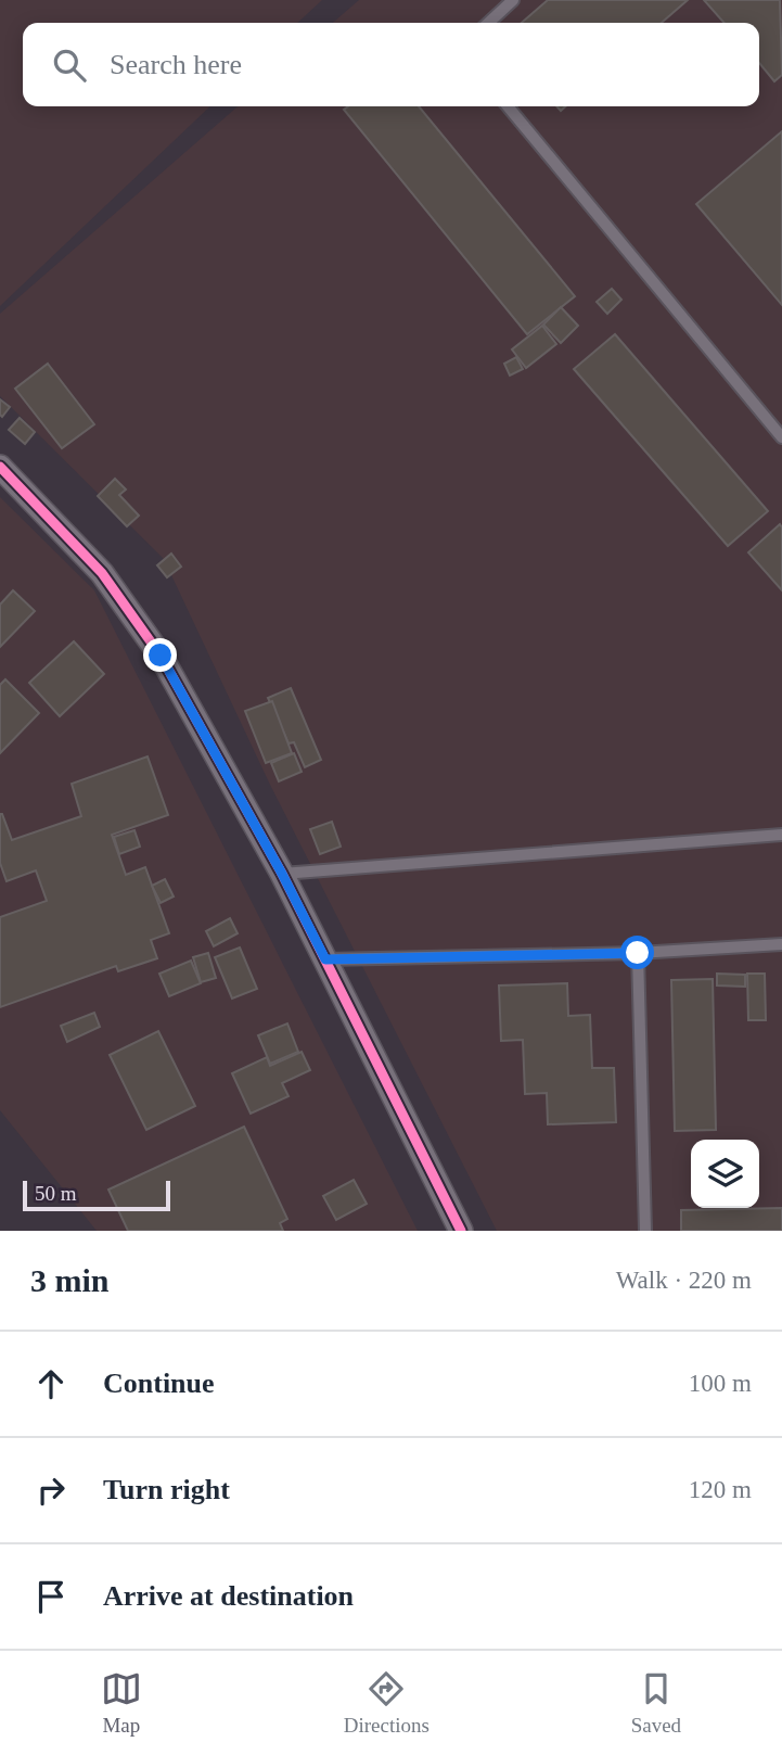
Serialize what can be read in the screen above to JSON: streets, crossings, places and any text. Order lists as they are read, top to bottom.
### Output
{
  "scale_bar": "50 m",
  "page": {
    "search": "Search here",
    "scale": "50 m",
    "heading": ["3 min", "Walk · 220 m"],
    "list": [
      ["Continue", "100 m"],
      ["Turn right", "120 m"],
      "Arrive at destination"
    ],
    "nav": ["Map", "Directions", "Saved"]
  }
}
